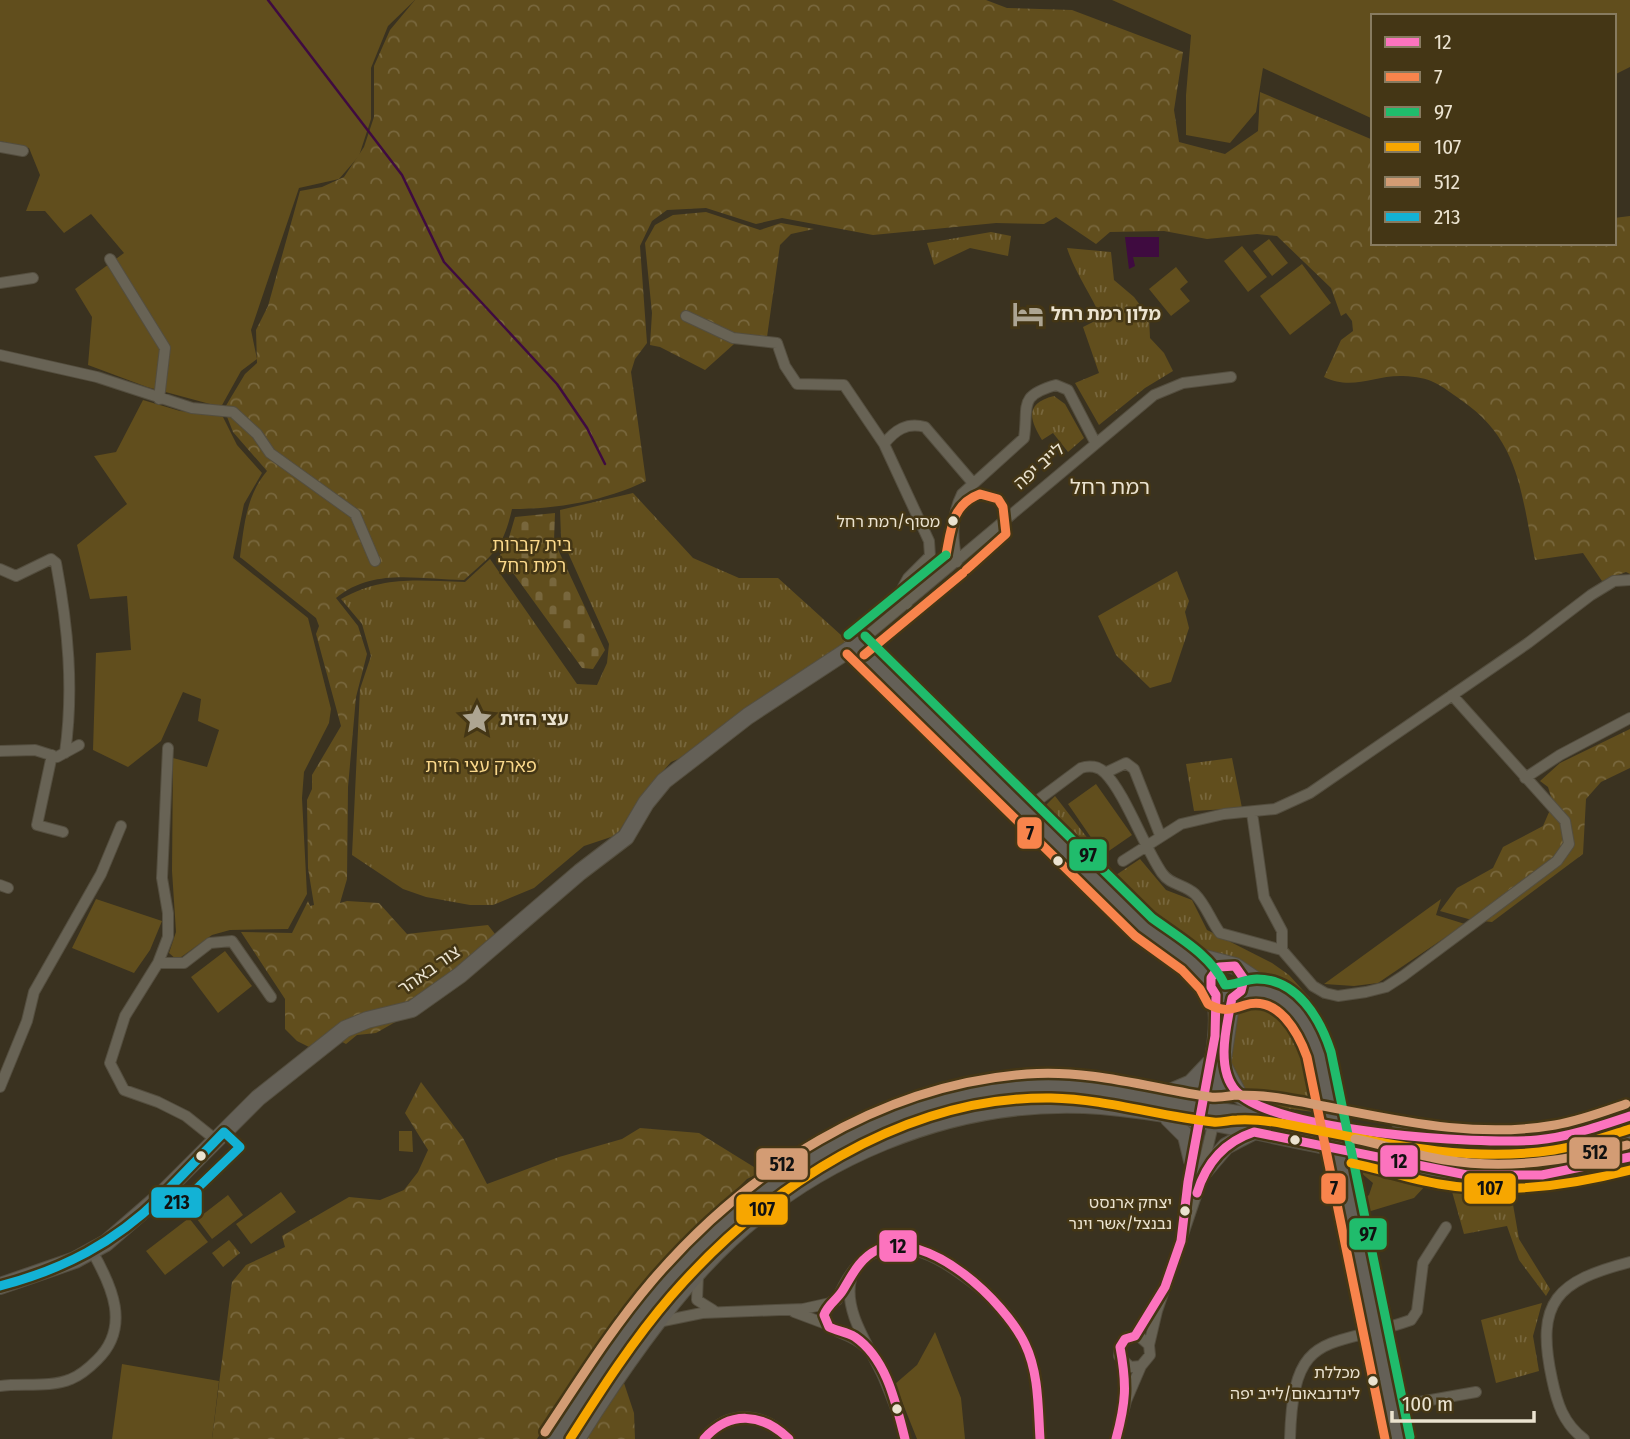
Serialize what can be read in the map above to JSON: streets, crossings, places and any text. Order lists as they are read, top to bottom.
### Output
{
  "streets": {
    "main road": ["צור באהר"],
    "street": ["לייב יפה"]
  },
  "crossings": [
    ["לייב יפה", "צור באהר"]
  ],
  "districts": ["רמת רחל"],
  "parks": ["בית קברות רמת רחל", "פארק עצי הזית"],
  "places": {
    "hotel": ["מלון רמת רחל"],
    "other": ["מסוף/רמת רחל", "יצחק ארנסט נבנצל/אשר וינר", "מכללת לינדנבאום/לייב יפה"],
    "place": ["עצי הזית"]
  },
  "lines": [
    "transit line 7",
    "transit line 97",
    "transit line 12",
    "transit line 512",
    "transit line 107",
    "transit line 213"
  ],
  "legend": [
    "12",
    "7",
    "97",
    "107",
    "512",
    "213"
  ],
  "scale_bar": "100 m"
}
